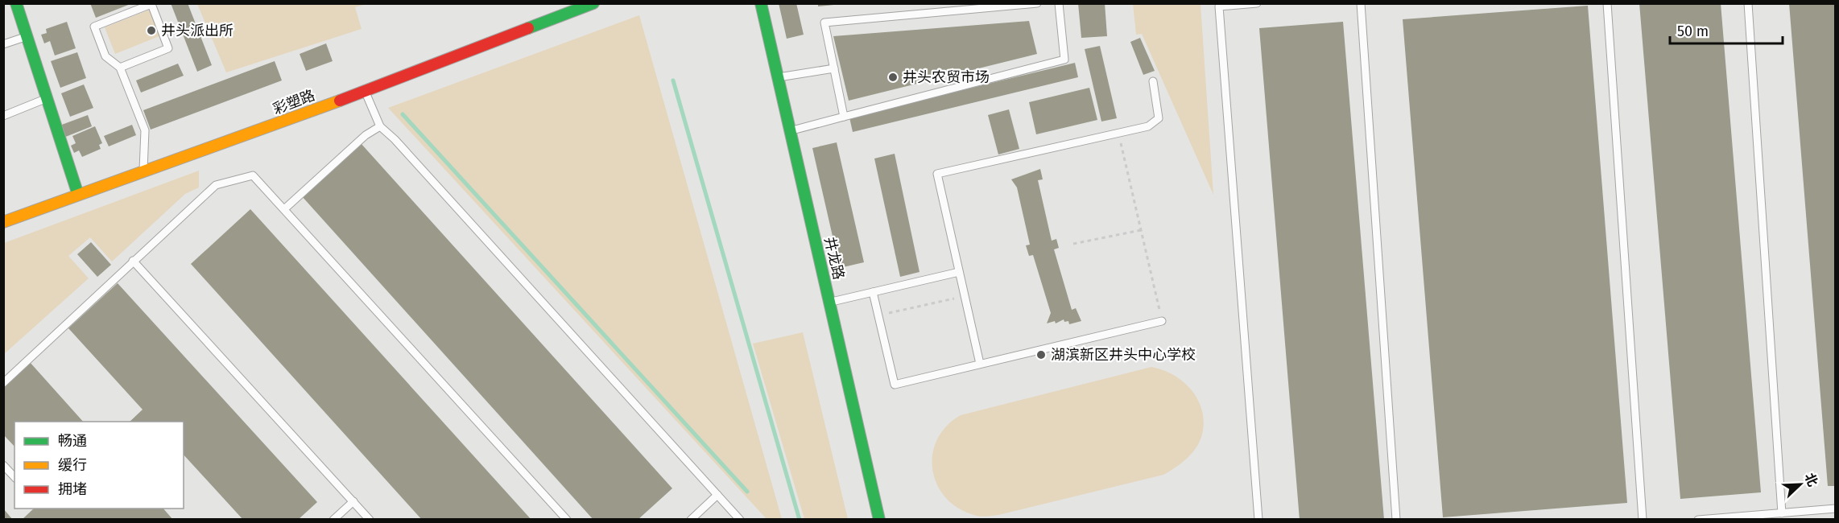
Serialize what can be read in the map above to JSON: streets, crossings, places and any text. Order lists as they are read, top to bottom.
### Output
{
  "streets": {
    "street": ["彩塑路", "井龙路"]
  },
  "places": ["井头派出所", "井头农贸市场", "湖滨新区井头中心学校"],
  "legend": ["畅通", "缓行", "拥堵"],
  "scale_bar": "50 m",
  "north": "top right"
}
